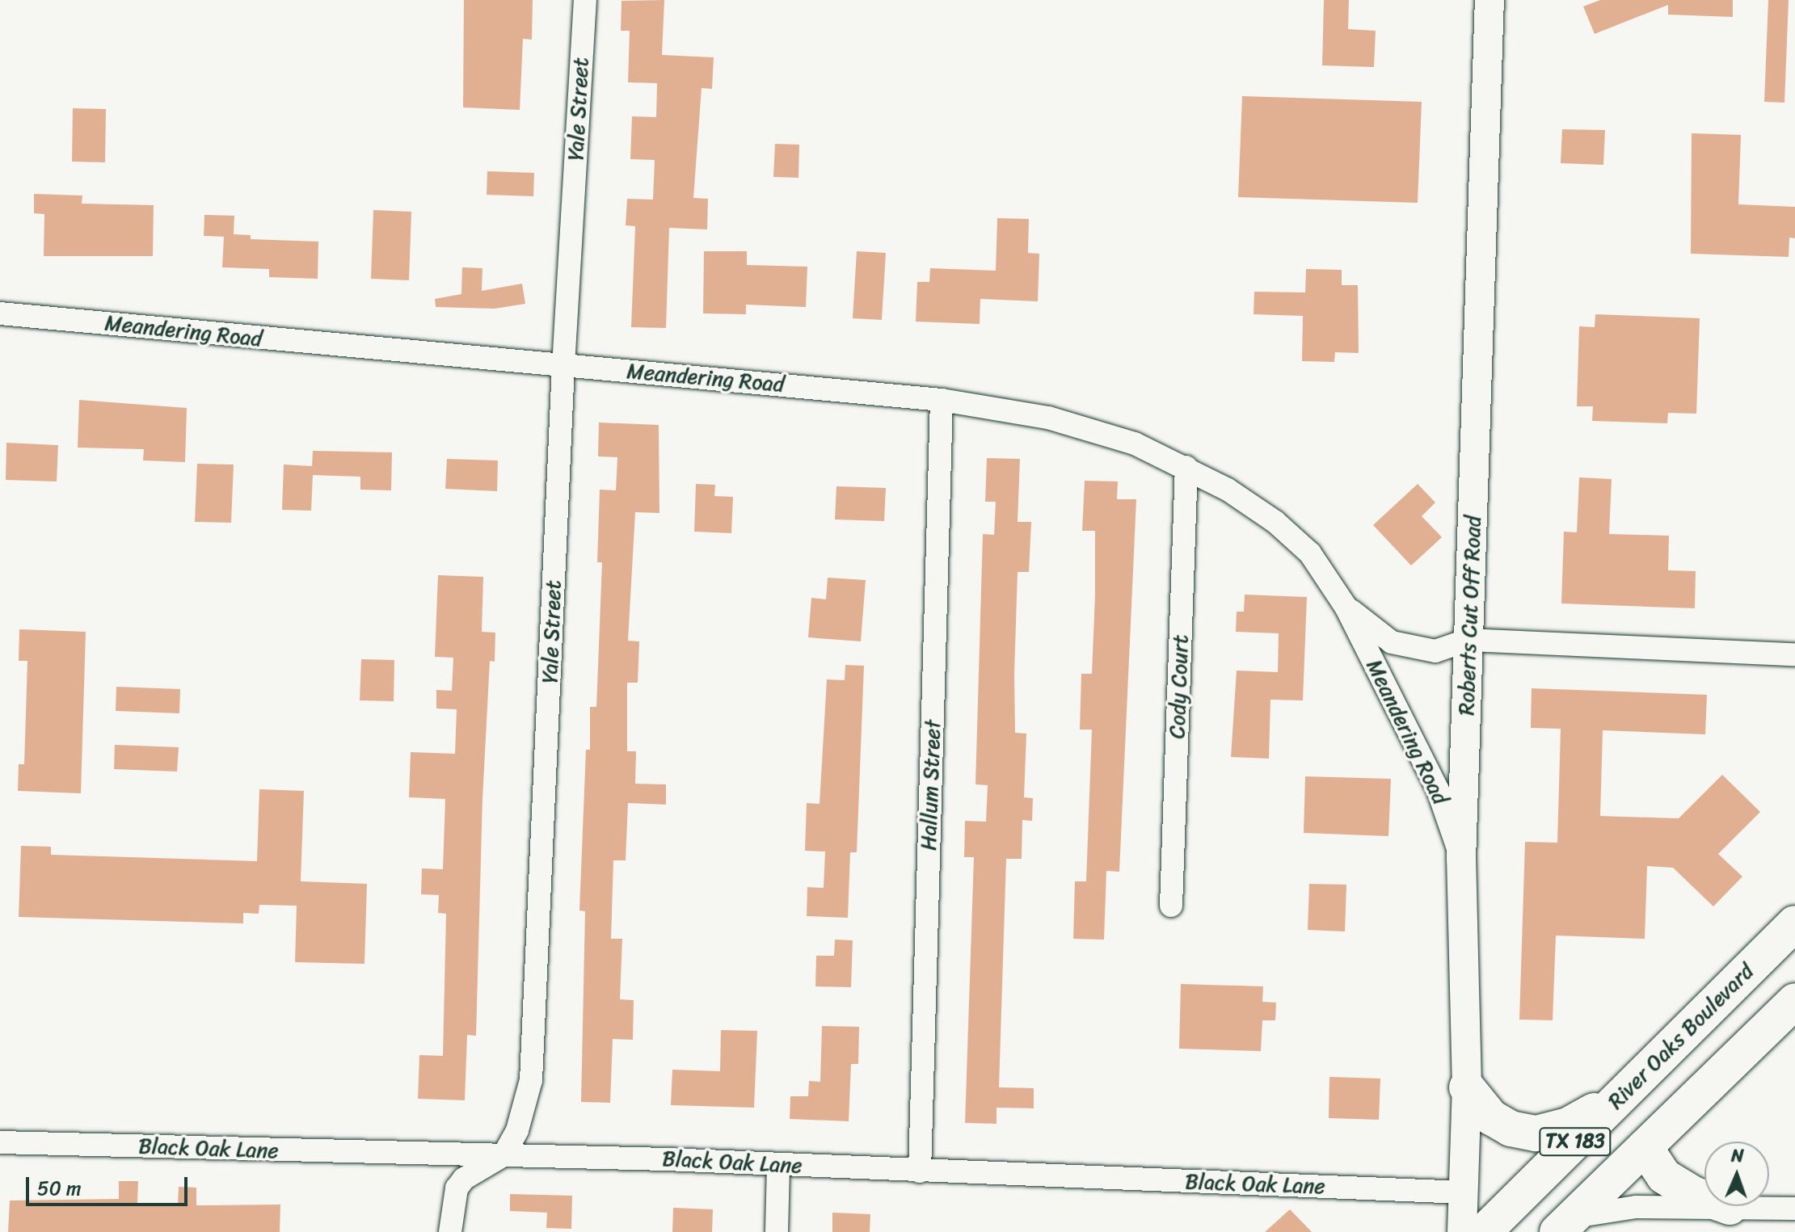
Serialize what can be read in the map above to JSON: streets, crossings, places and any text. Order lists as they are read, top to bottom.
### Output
{
  "streets": {
    "main road": ["River Oaks Boulevard", "TX 183"],
    "street": [
      "Yale Street",
      "Meandering Road",
      "Roberts Cut Off Road",
      "Cody Court",
      "Hallum Street",
      "Black Oak Lane"
    ]
  },
  "crossings": [
    ["Yale Street", "Meandering Road"],
    ["Yale Street", "Black Oak Lane"],
    ["Meandering Road", "Roberts Cut Off Road"],
    ["Meandering Road", "Cody Court"],
    ["Meandering Road", "Hallum Street"],
    ["Roberts Cut Off Road", "Black Oak Lane"],
    ["Hallum Street", "Black Oak Lane"]
  ],
  "scale_bar": "50 m",
  "north": "top"
}
